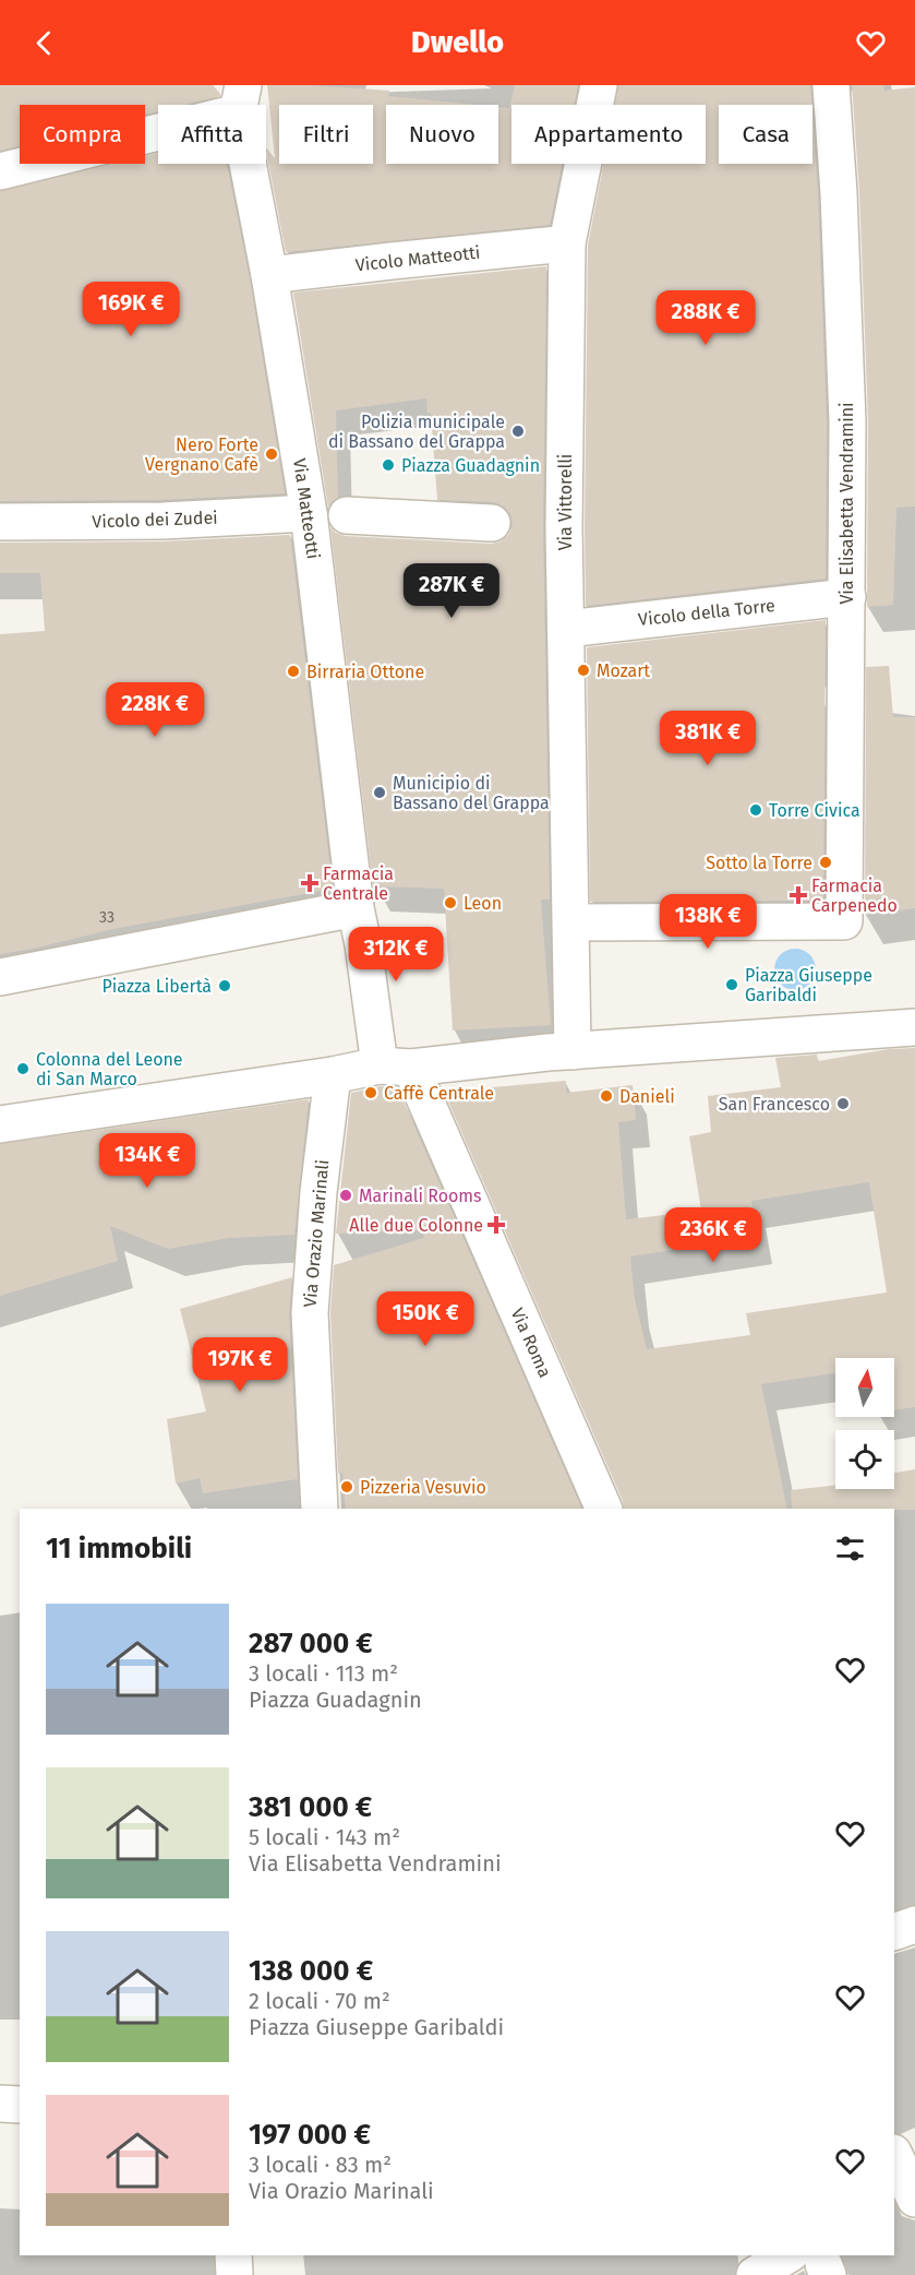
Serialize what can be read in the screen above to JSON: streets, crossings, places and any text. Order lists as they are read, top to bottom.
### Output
{
  "streets": {
    "street": [
      "Vicolo Matteotti",
      "Via Vittorelli",
      "Via Elisabetta Vendramini",
      "Via Matteotti",
      "Vicolo dei Zudei",
      "Vicolo della Torre",
      "Via Orazio Marinali",
      "Via Roma"
    ]
  },
  "crossings": [
    ["Vicolo Matteotti", "Via Vittorelli"],
    ["Vicolo Matteotti", "Via Matteotti"],
    ["Via Vittorelli", "Via Elisabetta Vendramini"],
    ["Via Vittorelli", "Vicolo della Torre"],
    ["Via Elisabetta Vendramini", "Vicolo della Torre"],
    ["Via Matteotti", "Vicolo dei Zudei"]
  ],
  "places": {
    "other": [
      "Polizia municipale di Bassano del Grappa",
      "Nero Forte Vergnano Cafè",
      "Piazza Guadagnin",
      "Mozart",
      "Birraria Ottone",
      "Municipio di Bassano del Grappa",
      "Torre Civica",
      "Sotto la Torre",
      "Leon",
      "Piazza Giuseppe Garibaldi",
      "Piazza Libertà",
      "Colonna del Leone di San Marco",
      "Caffè Centrale",
      "Danieli",
      "San Francesco",
      "Marinali Rooms",
      "Pizzeria Vesuvio"
    ],
    "health": ["Farmacia Centrale", "Farmacia Carpenedo", "Alle due Colonne"]
  },
  "house_numbers": ["33"],
  "north": "top",
  "page": {
    "header": "Dwello",
    "chip": [
      "Compra",
      "Affitta",
      "Filtri",
      "Nuovo",
      "Appartamento",
      "Casa"
    ],
    "price": [
      "169K €",
      "288K €",
      "287K €",
      "228K €",
      "381K €",
      "138K €",
      "312K €",
      "134K €",
      "236K €",
      "150K €",
      "197K €"
    ],
    "heading": "11 immobili",
    "list": [
      {
        "name": "287 000 €",
        "note": "3 locali · 113 m² · Piazza Guadagnin"
      },
      {
        "name": "381 000 €",
        "note": "5 locali · 143 m² · Via Elisabetta Vendramini"
      },
      {
        "name": "138 000 €",
        "note": "2 locali · 70 m² · Piazza Giuseppe Garibaldi"
      },
      {
        "name": "197 000 €",
        "note": "3 locali · 83 m² · Via Orazio Marinali"
      }
    ]
  }
}
